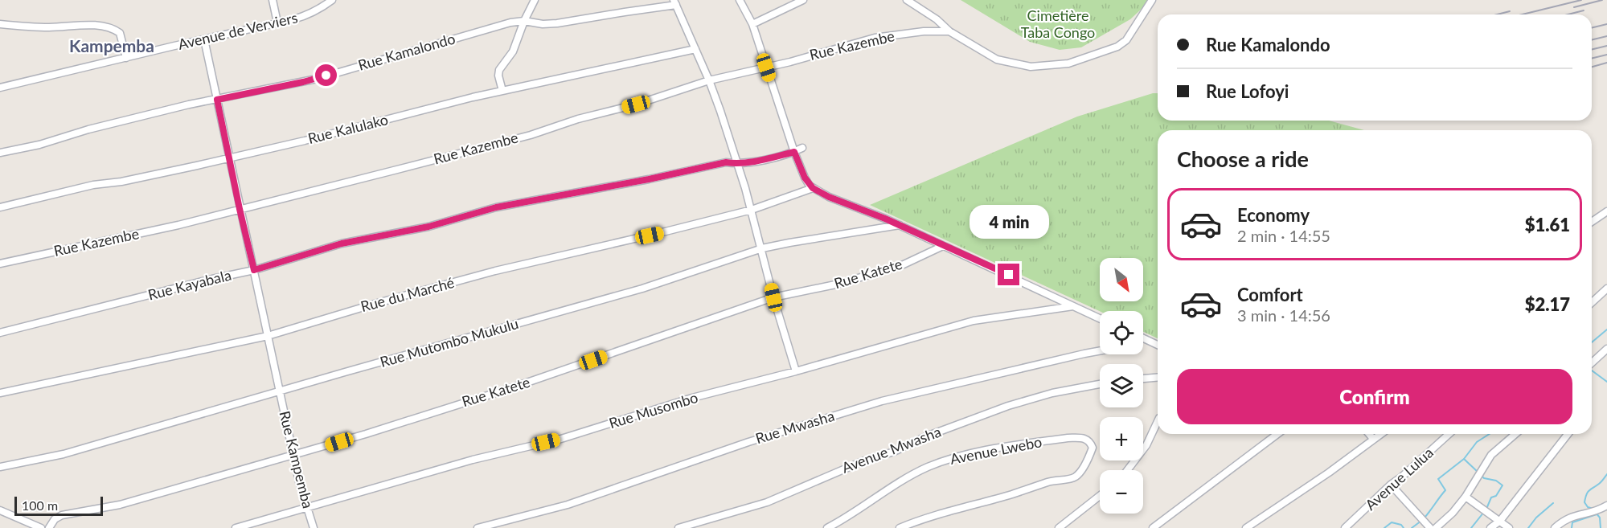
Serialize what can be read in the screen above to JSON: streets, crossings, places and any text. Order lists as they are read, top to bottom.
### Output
{
  "streets": {
    "street": [
      "Avenue de Verviers",
      "Rue Kazembe",
      "Rue Kamalondo",
      "Rue Kalulako",
      "Rue Katete",
      "Rue Kayabala",
      "Rue du Marché",
      "Rue Mutombo Mukulu",
      "Rue Musombo",
      "Rue Mwasha",
      "Avenue Mwasha",
      "Avenue Lwebo",
      "Rue Kampemba",
      "Avenue Lulua"
    ]
  },
  "crossings": [
    ["Avenue de Verviers", "Rue Kampemba"],
    ["Rue Kazembe", "Rue Kampemba"],
    ["Rue Kamalondo", "Rue Kampemba"],
    ["Rue Kalulako", "Rue Kampemba"],
    ["Rue Katete", "Rue Kampemba"],
    ["Rue Kayabala", "Rue Kampemba"],
    ["Rue du Marché", "Rue Kampemba"],
    ["Rue Mutombo Mukulu", "Rue Kampemba"],
    ["Rue Musombo", "Rue Kampemba"]
  ],
  "districts": ["Kampemba"],
  "parks": ["Cimetière Taba Congo"],
  "scale_bar": "100 m",
  "north": "bottom right",
  "page": {
    "banner": ["Rue Kamalondo", "Rue Lofoyi"],
    "heading": "Choose a ride",
    "list": [
      {
        "name": "Economy",
        "note": "2 min · 14:55",
        "value": "$1.61"
      },
      {
        "name": "Comfort",
        "note": "3 min · 14:56",
        "value": "$2.17"
      }
    ],
    "bubble": "4 min",
    "map_buttons": ["+", "−"],
    "buttons": "Confirm",
    "scale": "100 m"
  }
}
